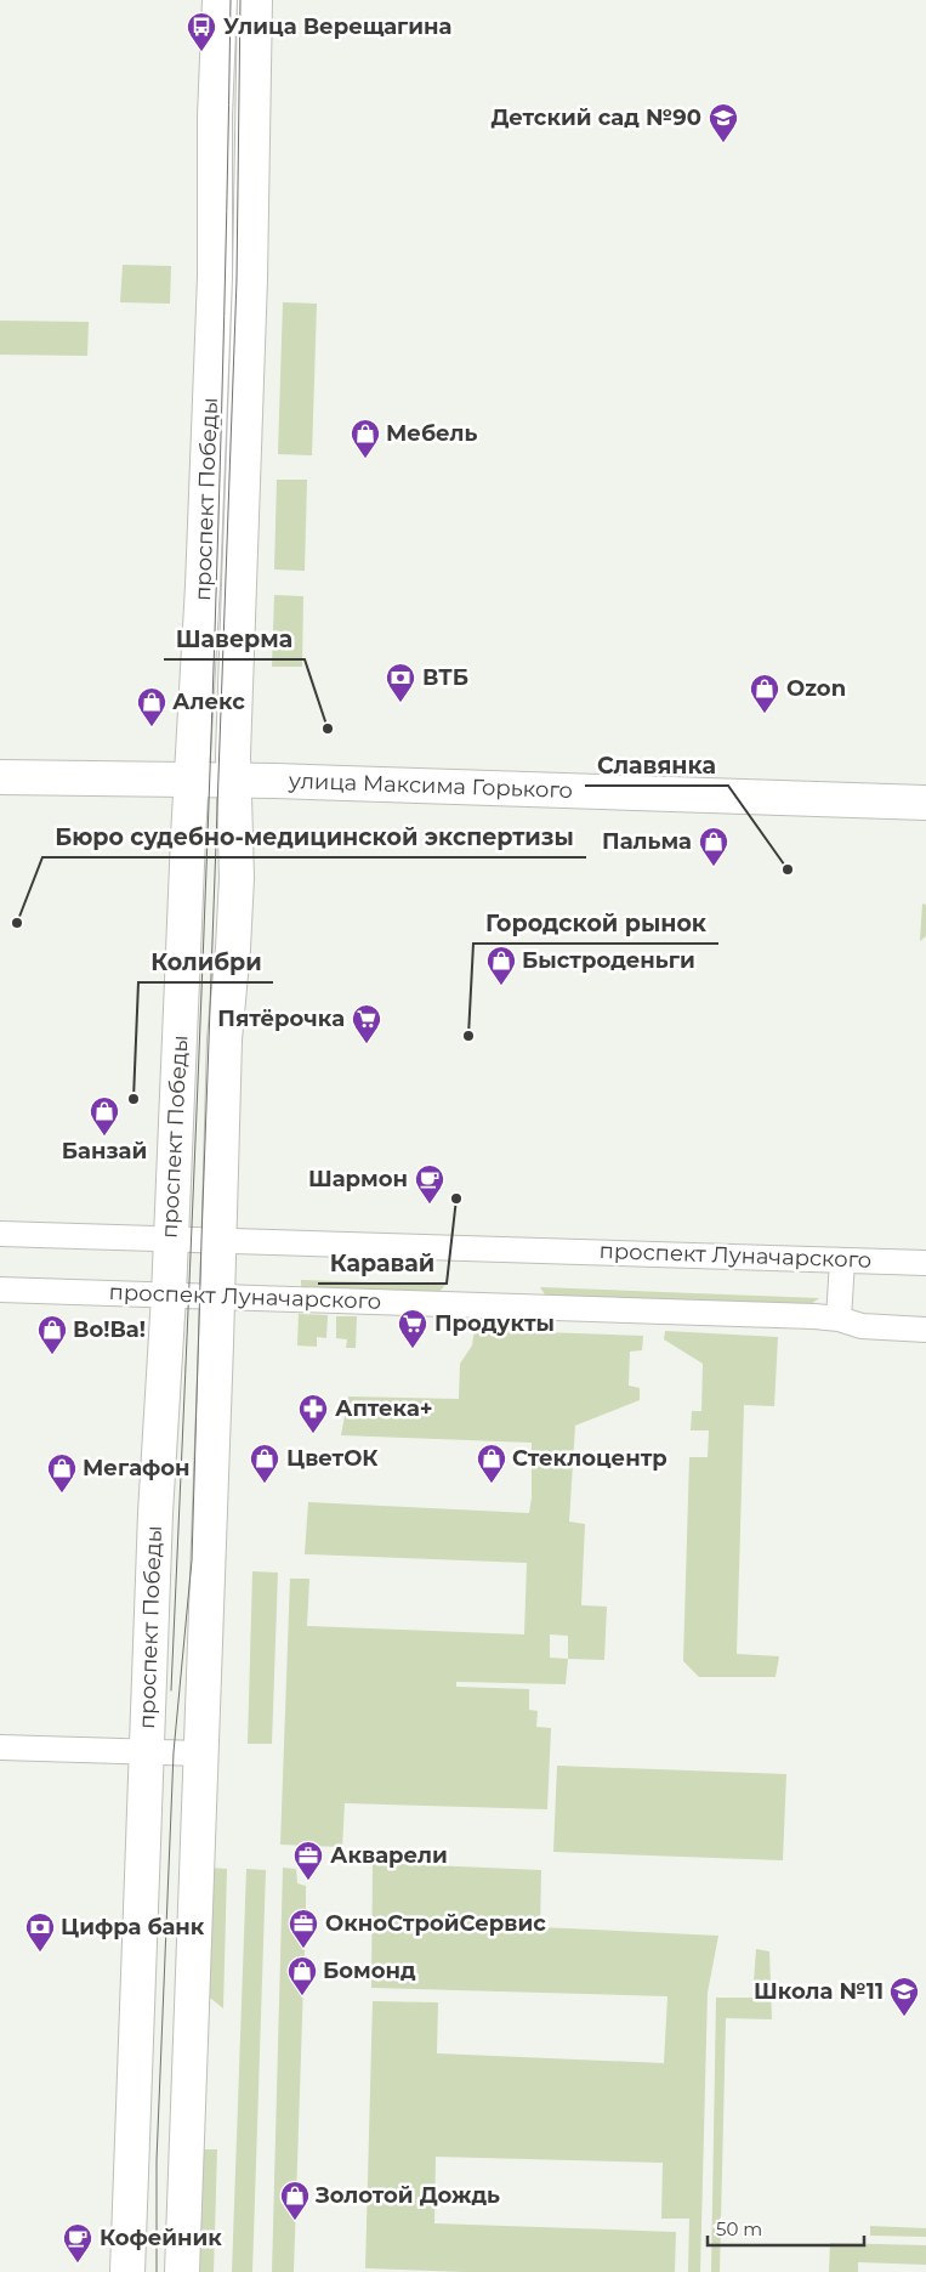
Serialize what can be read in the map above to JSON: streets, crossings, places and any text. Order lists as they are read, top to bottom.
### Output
{
  "streets": {
    "main road": ["проспект Победы", "улица Максима Горького"],
    "street": ["проспект Луначарского"]
  },
  "crossings": [
    ["проспект Победы", "улица Максима Горького"],
    ["проспект Победы", "проспект Луначарского"]
  ],
  "places": {
    "bus stop": ["Улица Верещагина"],
    "school or university": ["Детский сад №90", "Школа №11"],
    "shop": [
      "Мебель",
      "Ozon",
      "Алекс",
      "Пальма",
      "Быстроденьги",
      "Банзай",
      "Во!Ва!",
      "ЦветОК",
      "Стеклоцентр",
      "Мегафон",
      "Бомонд",
      "Золотой Дождь"
    ],
    "bank": ["ВТБ", "Цифра банк"],
    "other": [
      "Шаверма",
      "Славянка",
      "Бюро судебно-медицинской экспертизы",
      "Городской рынок",
      "Колибри",
      "Каравай"
    ],
    "supermarket": ["Пятёрочка", "Продукты"],
    "cafe": ["Шармон", "Кофейник"],
    "pharmacy": ["Аптека+"],
    "office": ["Акварели", "ОкноСтройСервис"]
  },
  "scale_bar": "50 m"
}
